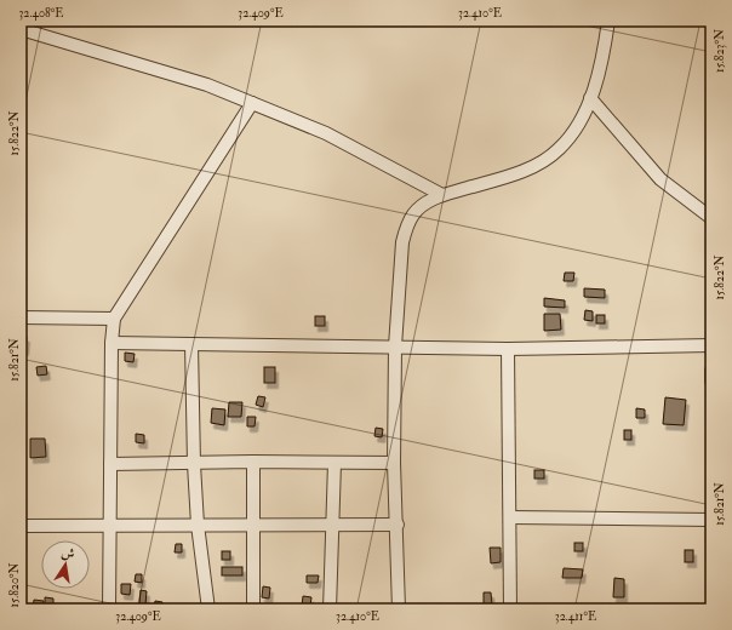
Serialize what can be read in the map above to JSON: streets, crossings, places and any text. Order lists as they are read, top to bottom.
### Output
{
  "north": "top",
  "coordinates": [
    "32.408°E",
    "32.409°E",
    "32.410°E",
    "15.823°N",
    "15.822°N",
    "15.821°N",
    "15.820°N",
    "32.411°E"
  ]
}
